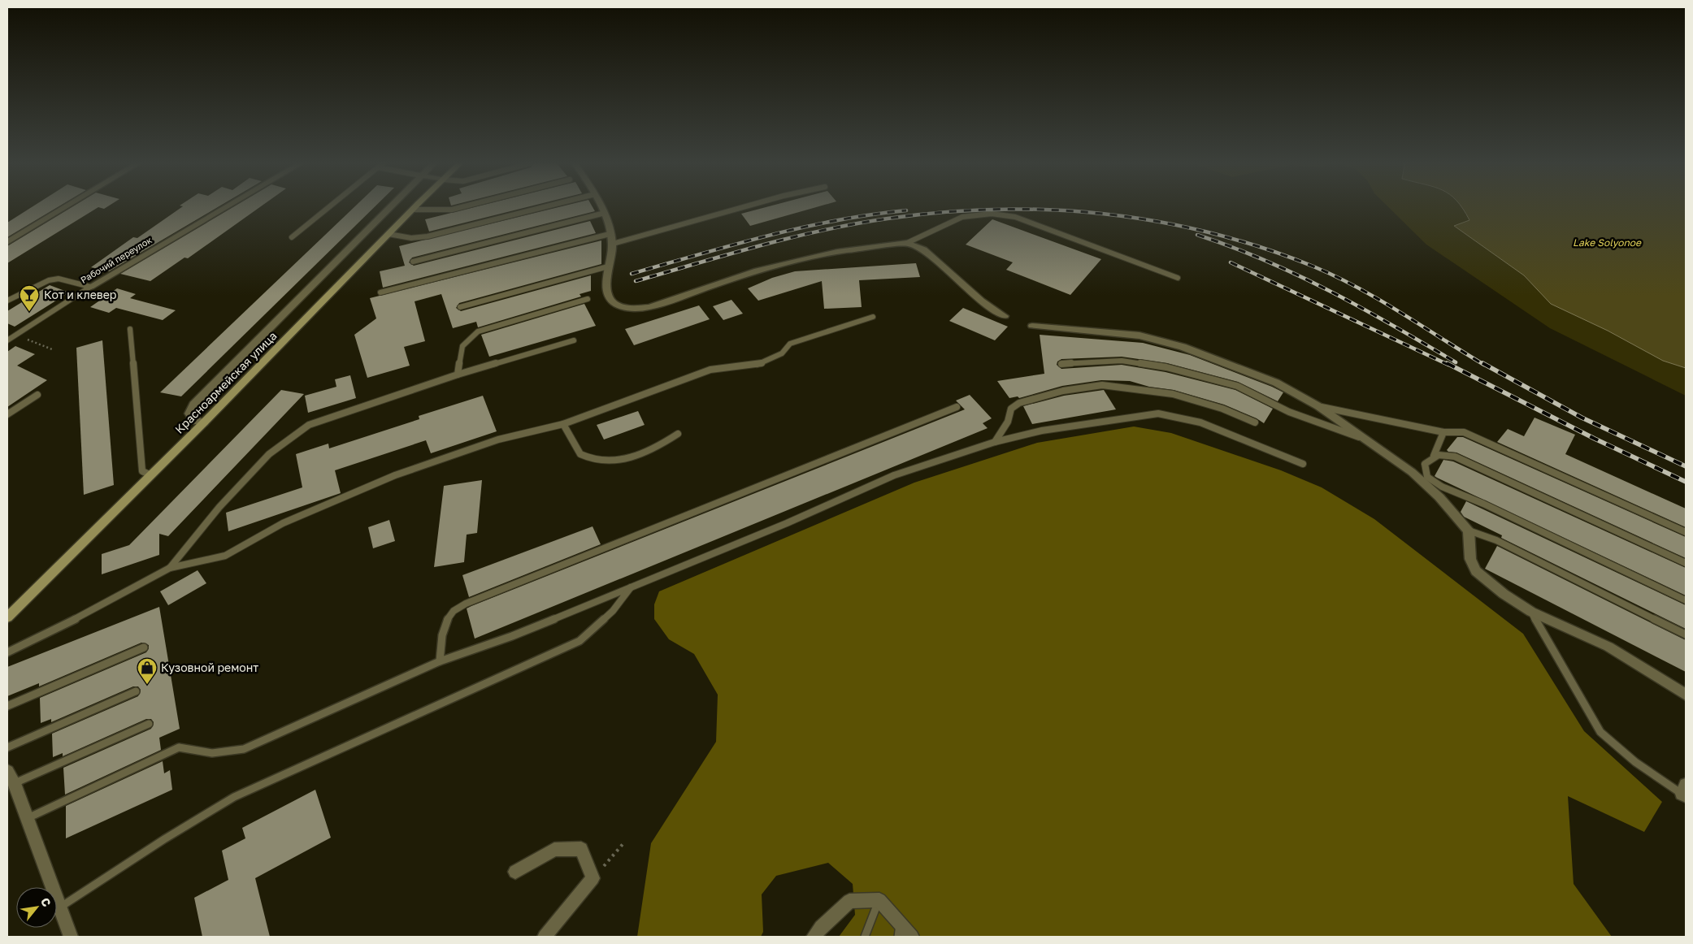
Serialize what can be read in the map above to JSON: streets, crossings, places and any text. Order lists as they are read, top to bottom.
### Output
{
  "streets": {
    "main road": ["Красноармейская улица"],
    "street": ["Рабочий переулок"]
  },
  "water": ["Lake Solyonoe"],
  "places": {
    "bar": ["Кот и клевер"],
    "shop": ["Кузовной ремонт"]
  },
  "north": "top right"
}
